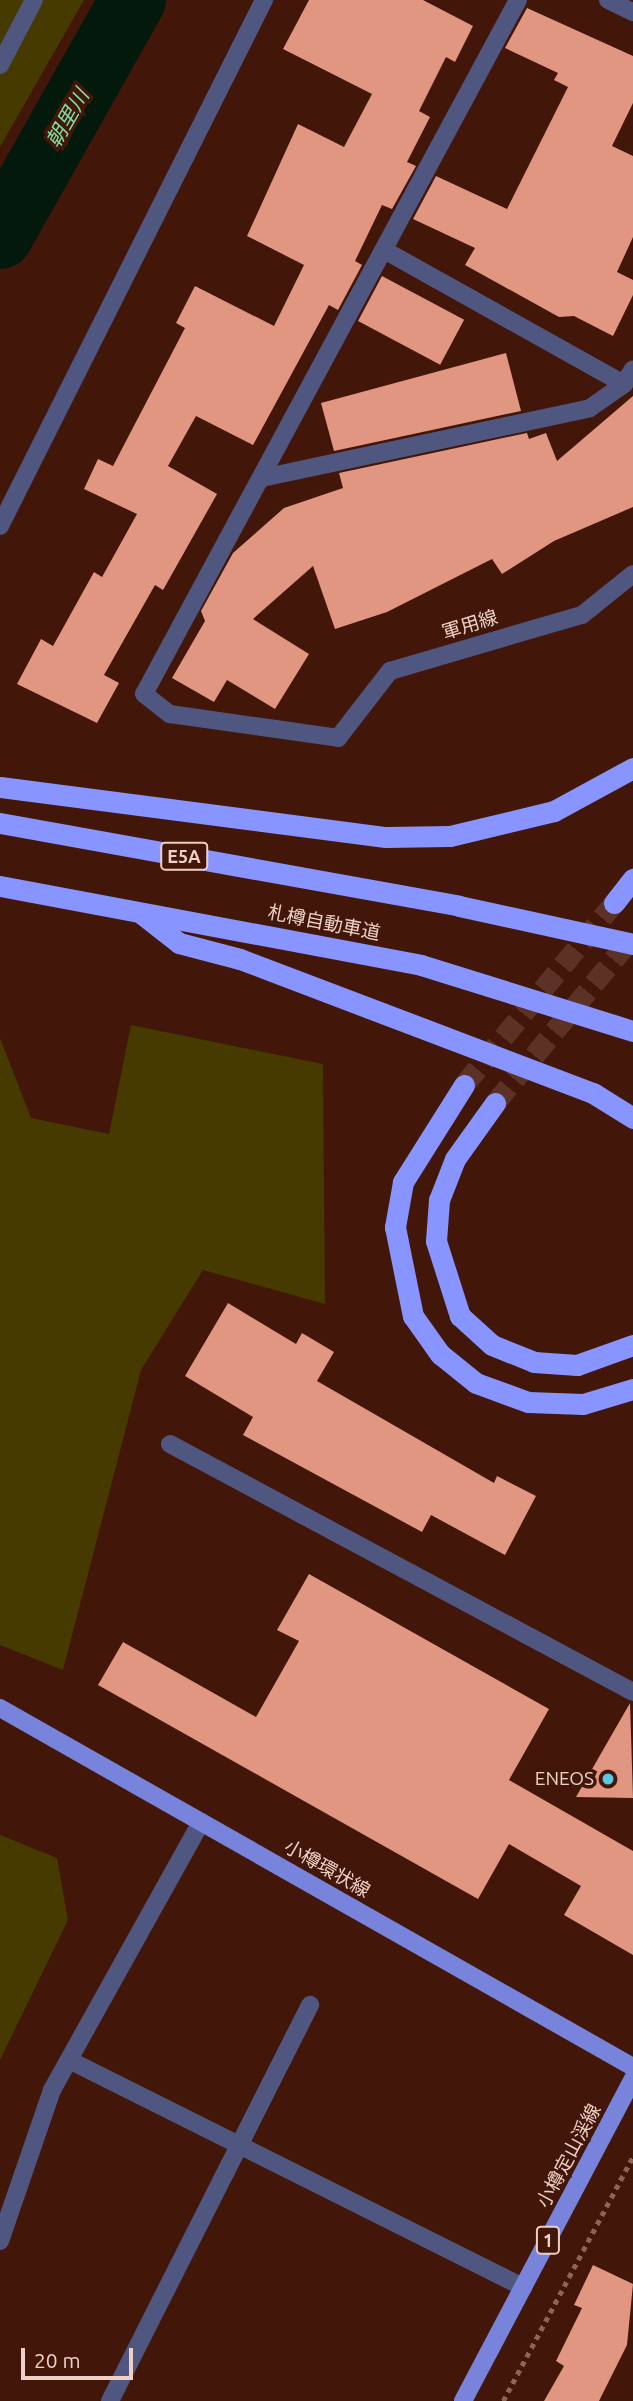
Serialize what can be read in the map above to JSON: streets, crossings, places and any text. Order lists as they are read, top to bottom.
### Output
{
  "streets": {
    "highway": ["E5A", "札樽自動車道"],
    "main road": ["小樽環状線", "小樽定山渓線", "1"],
    "street": ["軍用線"]
  },
  "water": ["朝里川"],
  "places": ["ENEOS"],
  "scale_bar": "20 m"
}
